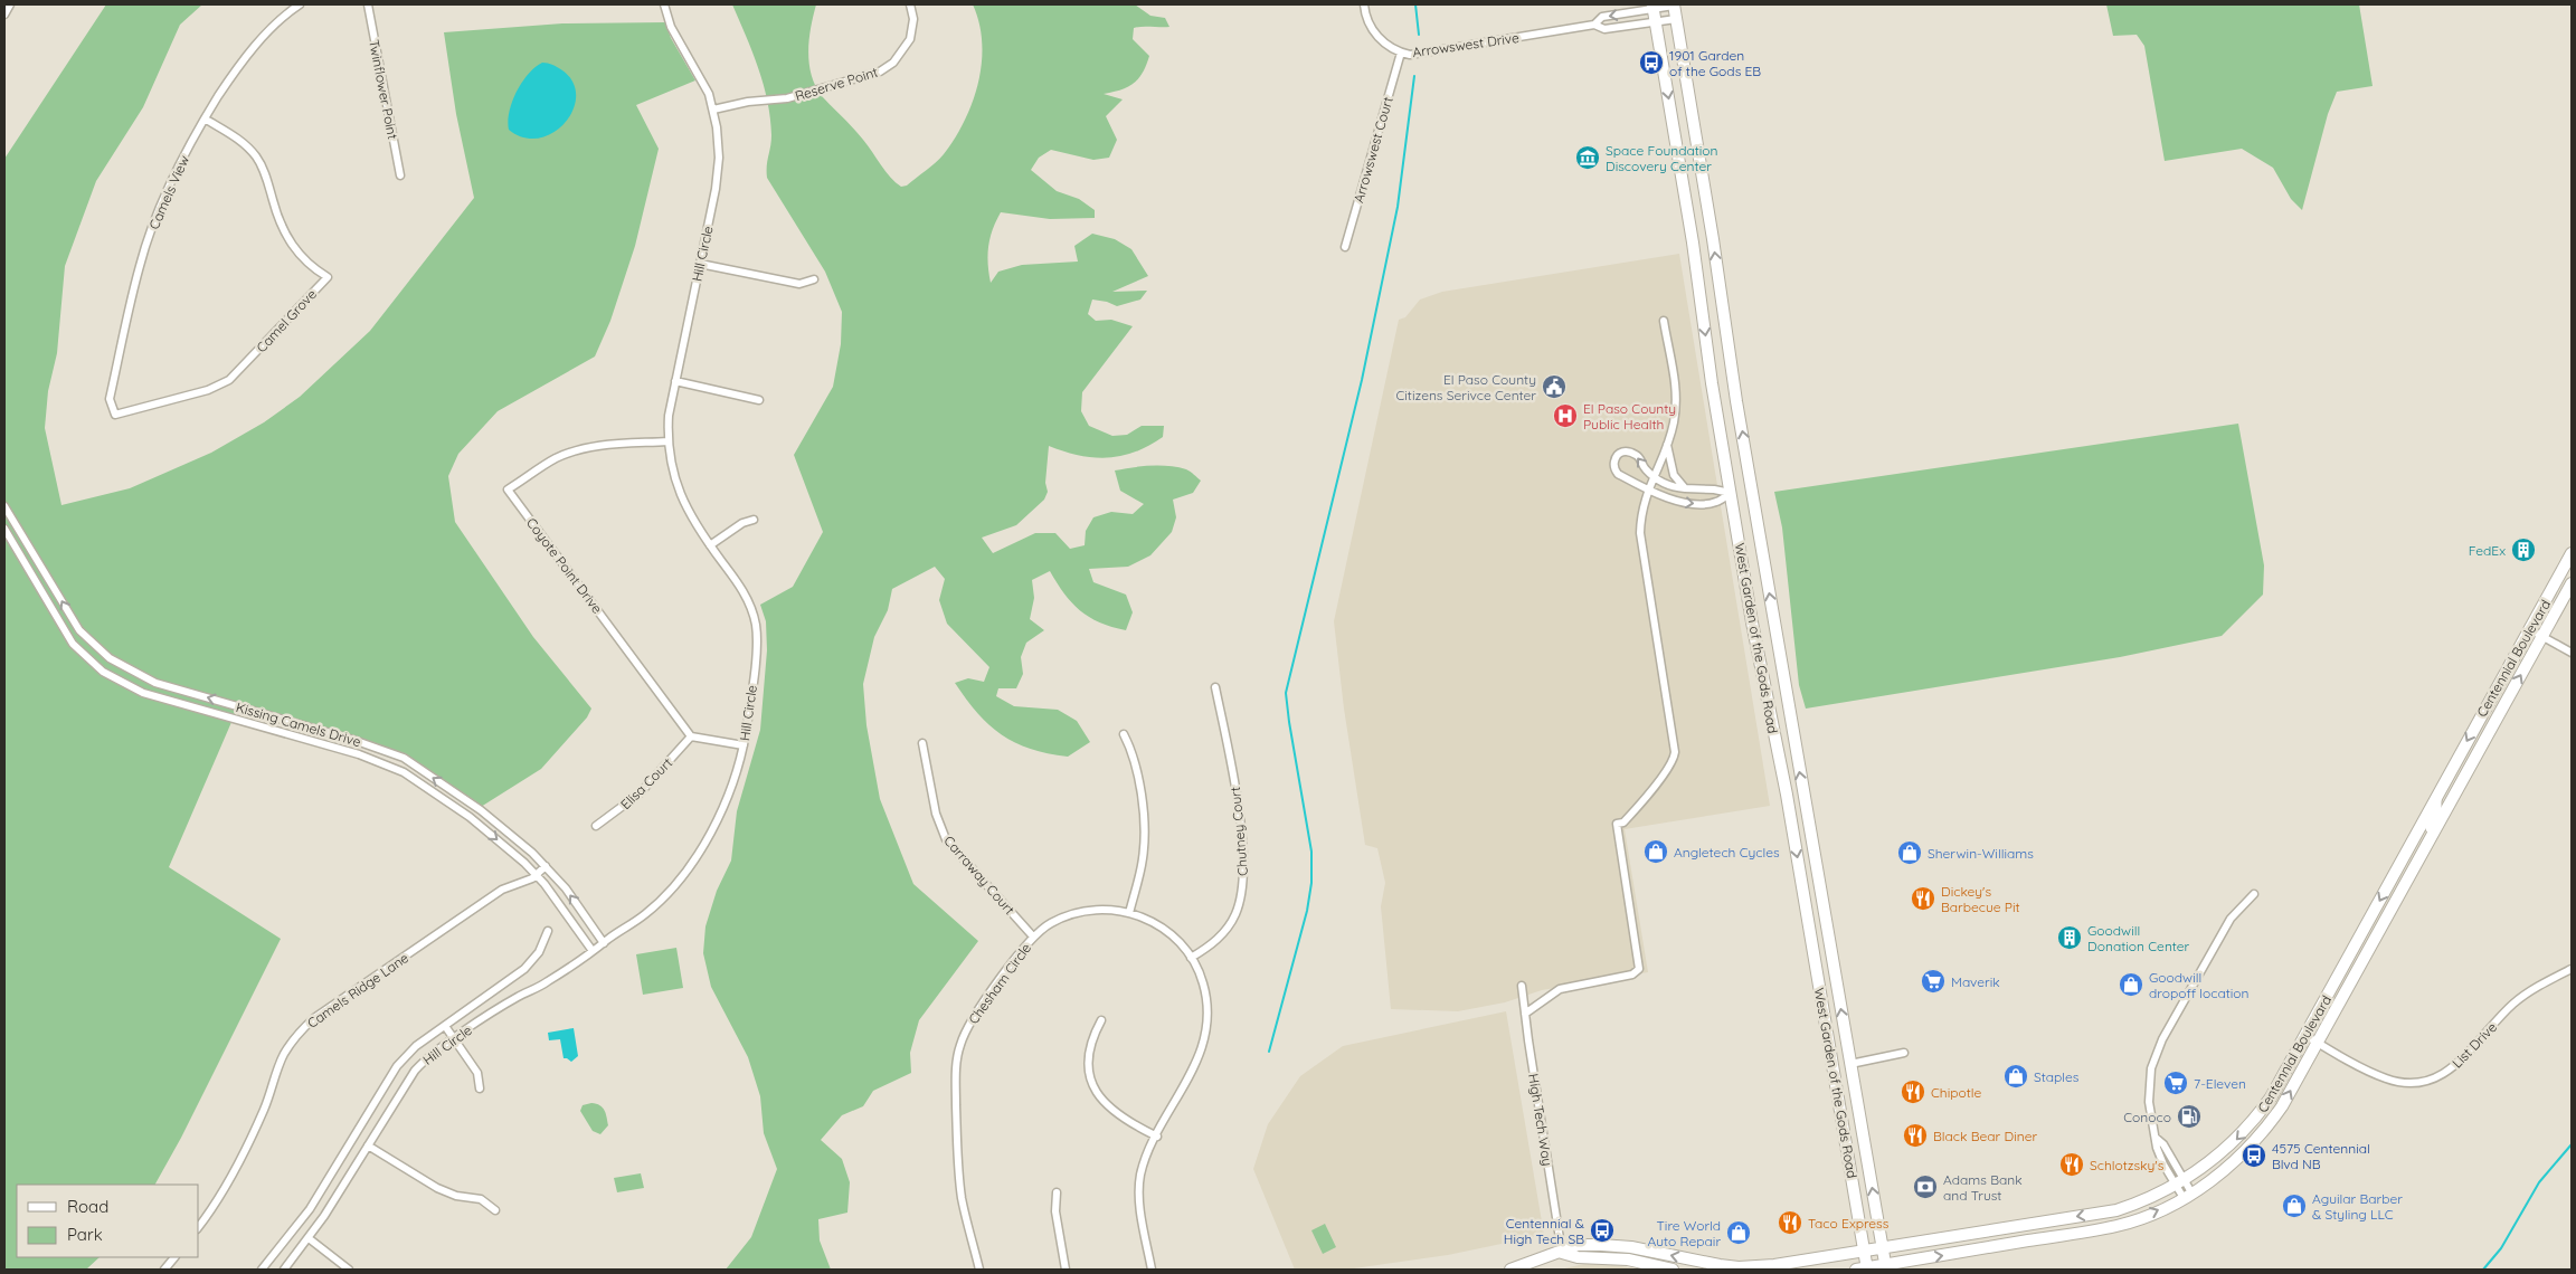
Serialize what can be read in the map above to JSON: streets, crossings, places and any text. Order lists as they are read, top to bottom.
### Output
{
  "streets": {
    "main road": ["West Garden of the Gods Road", "Centennial Boulevard"],
    "street": [
      "Arrowswest Drive",
      "Reserve Point",
      "Twinflower Point",
      "Arrowswest Court",
      "Camels View",
      "Hill Circle",
      "Camel Grove",
      "Coyote Point Drive",
      "Kissing Camels Drive",
      "Elisa Court",
      "Chutney Court",
      "Carraway Court",
      "Chesham Circle",
      "Camels Ridge Lane",
      "List Drive",
      "High Tech Way"
    ]
  },
  "crossings": [
    ["Arrowswest Drive", "Arrowswest Court"],
    ["Arrowswest Drive", "West Garden of the Gods Road"],
    ["Reserve Point", "Hill Circle"],
    ["Camels View", "Camel Grove"],
    ["Hill Circle", "Coyote Point Drive"],
    ["Hill Circle", "Kissing Camels Drive"],
    ["Coyote Point Drive", "Elisa Court"],
    ["West Garden of the Gods Road", "Centennial Boulevard"],
    ["Centennial Boulevard", "List Drive"],
    ["Centennial Boulevard", "High Tech Way"],
    ["Kissing Camels Drive", "Camels Ridge Lane"],
    ["Chutney Court", "Chesham Circle"],
    ["Carraway Court", "Chesham Circle"]
  ],
  "places": {
    "bus stop": ["1901 Garden of the Gods EB", "4575 Centennial Blvd NB", "Centennial & High Tech SB"],
    "museum": ["Space Foundation Discovery Center"],
    "public building": ["El Paso County Citizens Serivce Center"],
    "hospital": ["El Paso County Public Health"],
    "building": ["FedEx", "Goodwill Donation Center"],
    "shop": [
      "Angletech Cycles",
      "Sherwin-Williams",
      "Goodwill dropoff location",
      "Staples",
      "Aguilar Barber & Styling LLC",
      "Tire World Auto Repair"
    ],
    "restaurant": [
      "Dickey's Barbecue Pit",
      "Chipotle",
      "Black Bear Diner",
      "Schlotzsky's",
      "Taco Express"
    ],
    "supermarket": ["Maverik", "7-Eleven"],
    "fuel station": ["Conoco"],
    "bank": ["Adams Bank and Trust"]
  },
  "legend": ["Road", "Park"]
}
